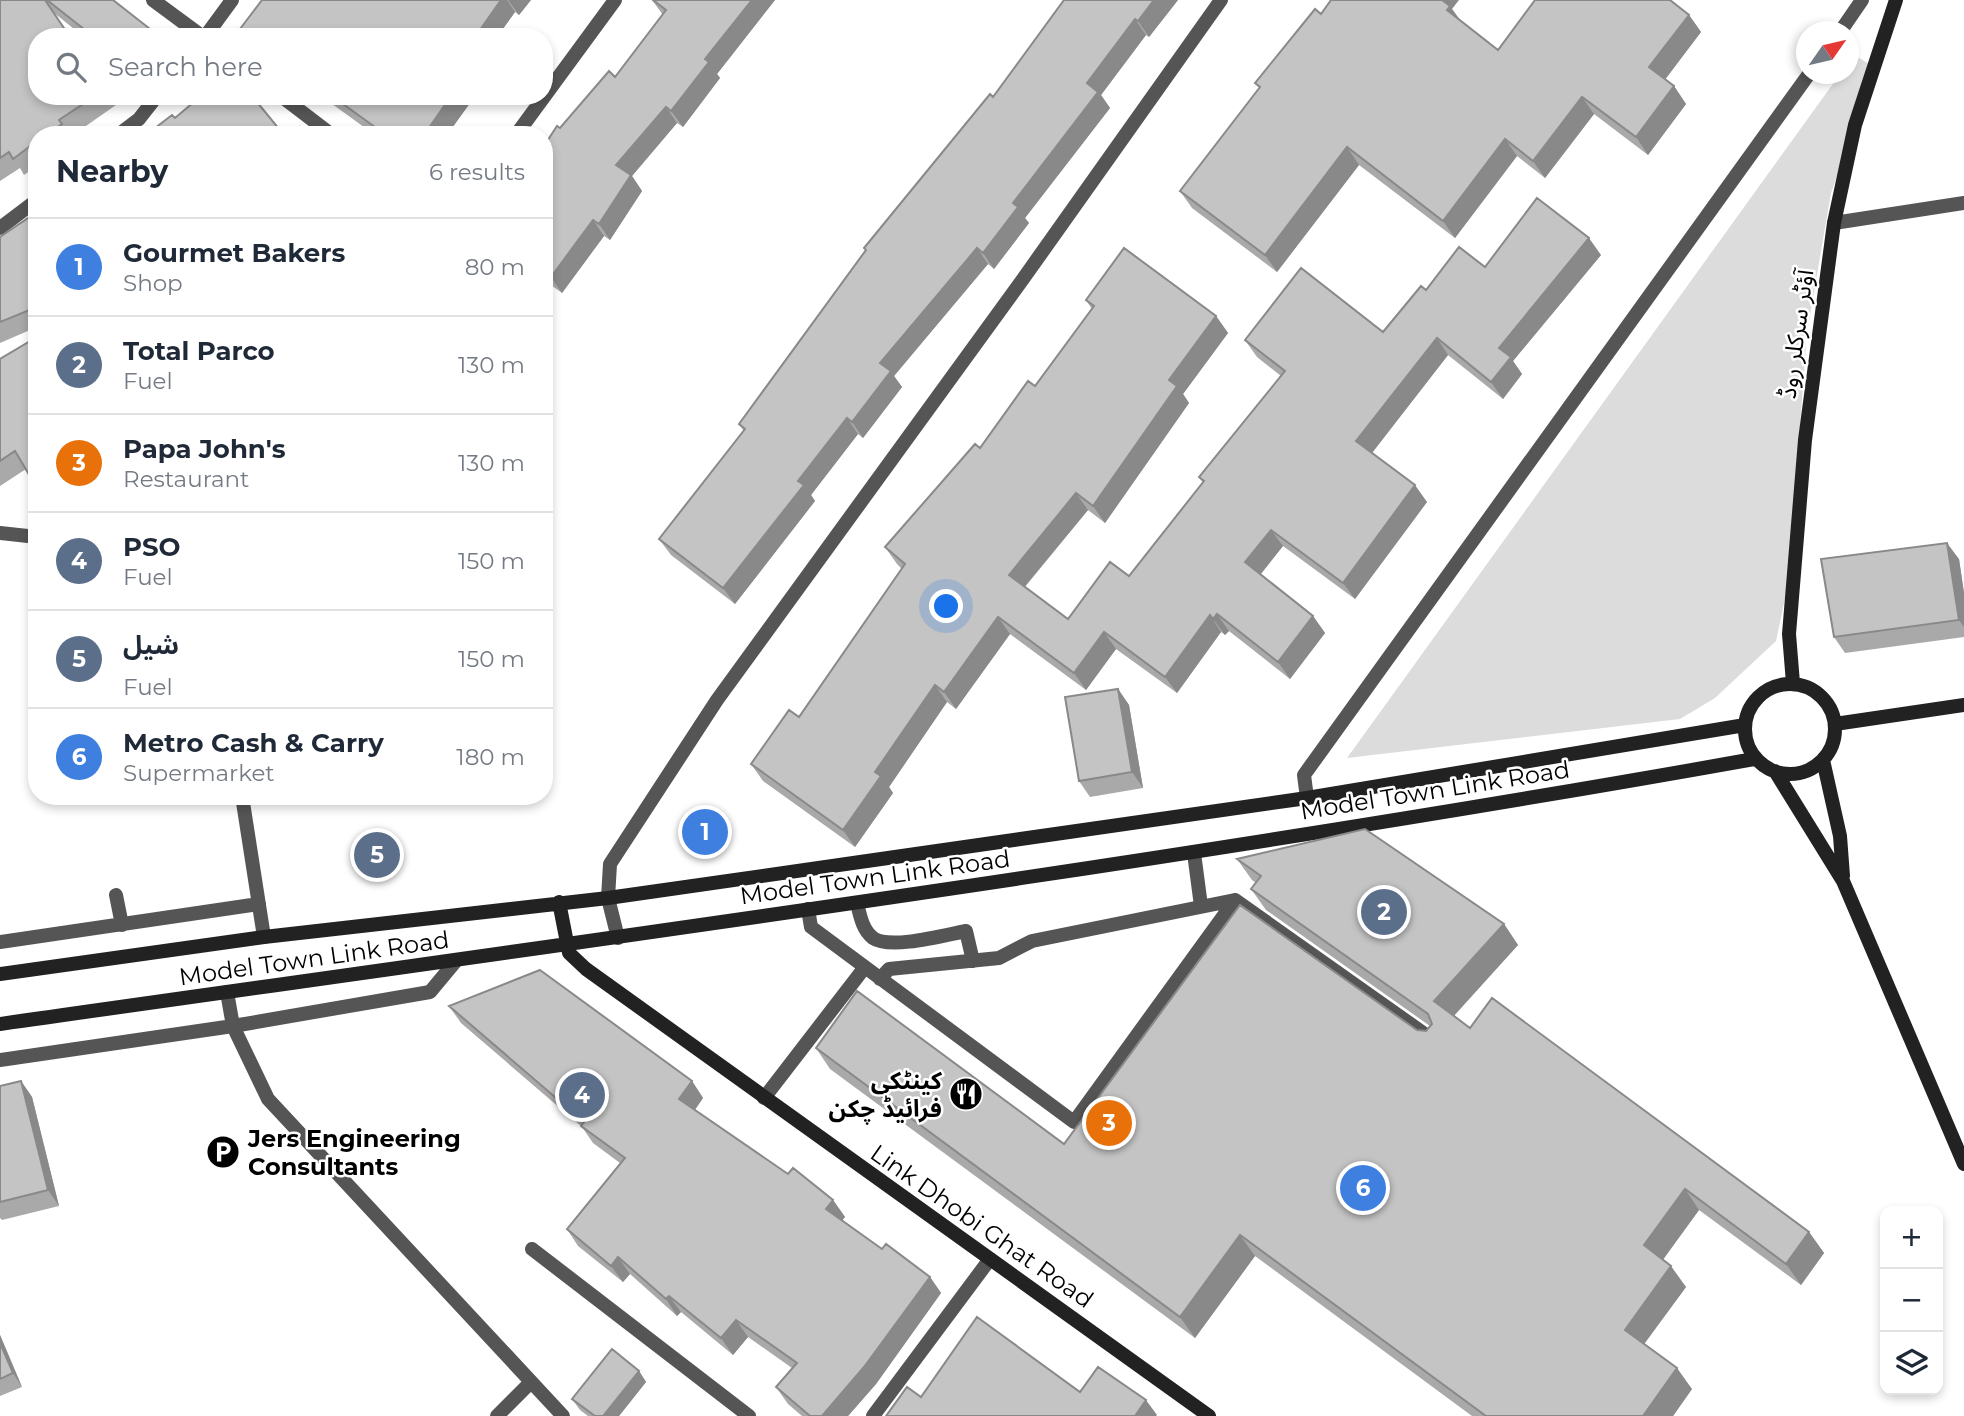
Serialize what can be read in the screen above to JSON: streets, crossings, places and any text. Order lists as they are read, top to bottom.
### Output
{
  "streets": {
    "main road": ["آؤٹر سرکلر روڈ", "Model Town Link Road", "Link Dhobi Ghat Road"]
  },
  "crossings": [
    ["آؤٹر سرکلر روڈ", "Model Town Link Road"],
    ["Model Town Link Road", "Link Dhobi Ghat Road"]
  ],
  "places": {
    "restaurant": ["کینٹکی فرائیڈ چکن"],
    "parking": ["Jers Engineering Consultants"]
  },
  "north": "top right",
  "page": {
    "search": "Search here",
    "heading": ["Nearby", "6 results"],
    "list": [
      {
        "mark": "1",
        "name": "Gourmet Bakers",
        "note": "Shop",
        "value": "80 m"
      },
      {
        "mark": "2",
        "name": "Total Parco",
        "note": "Fuel",
        "value": "130 m"
      },
      {
        "mark": "3",
        "name": "Papa John's",
        "note": "Restaurant",
        "value": "130 m"
      },
      {
        "mark": "4",
        "name": "PSO",
        "note": "Fuel",
        "value": "150 m"
      },
      {
        "mark": "5",
        "name": "شیل",
        "note": "Fuel",
        "value": "150 m"
      },
      {
        "mark": "6",
        "name": "Metro Cash & Carry",
        "note": "Supermarket",
        "value": "180 m"
      }
    ],
    "pins": [
      "1",
      "5",
      "2",
      "4",
      "3",
      "6"
    ],
    "map_buttons": ["+", "−"]
  }
}
